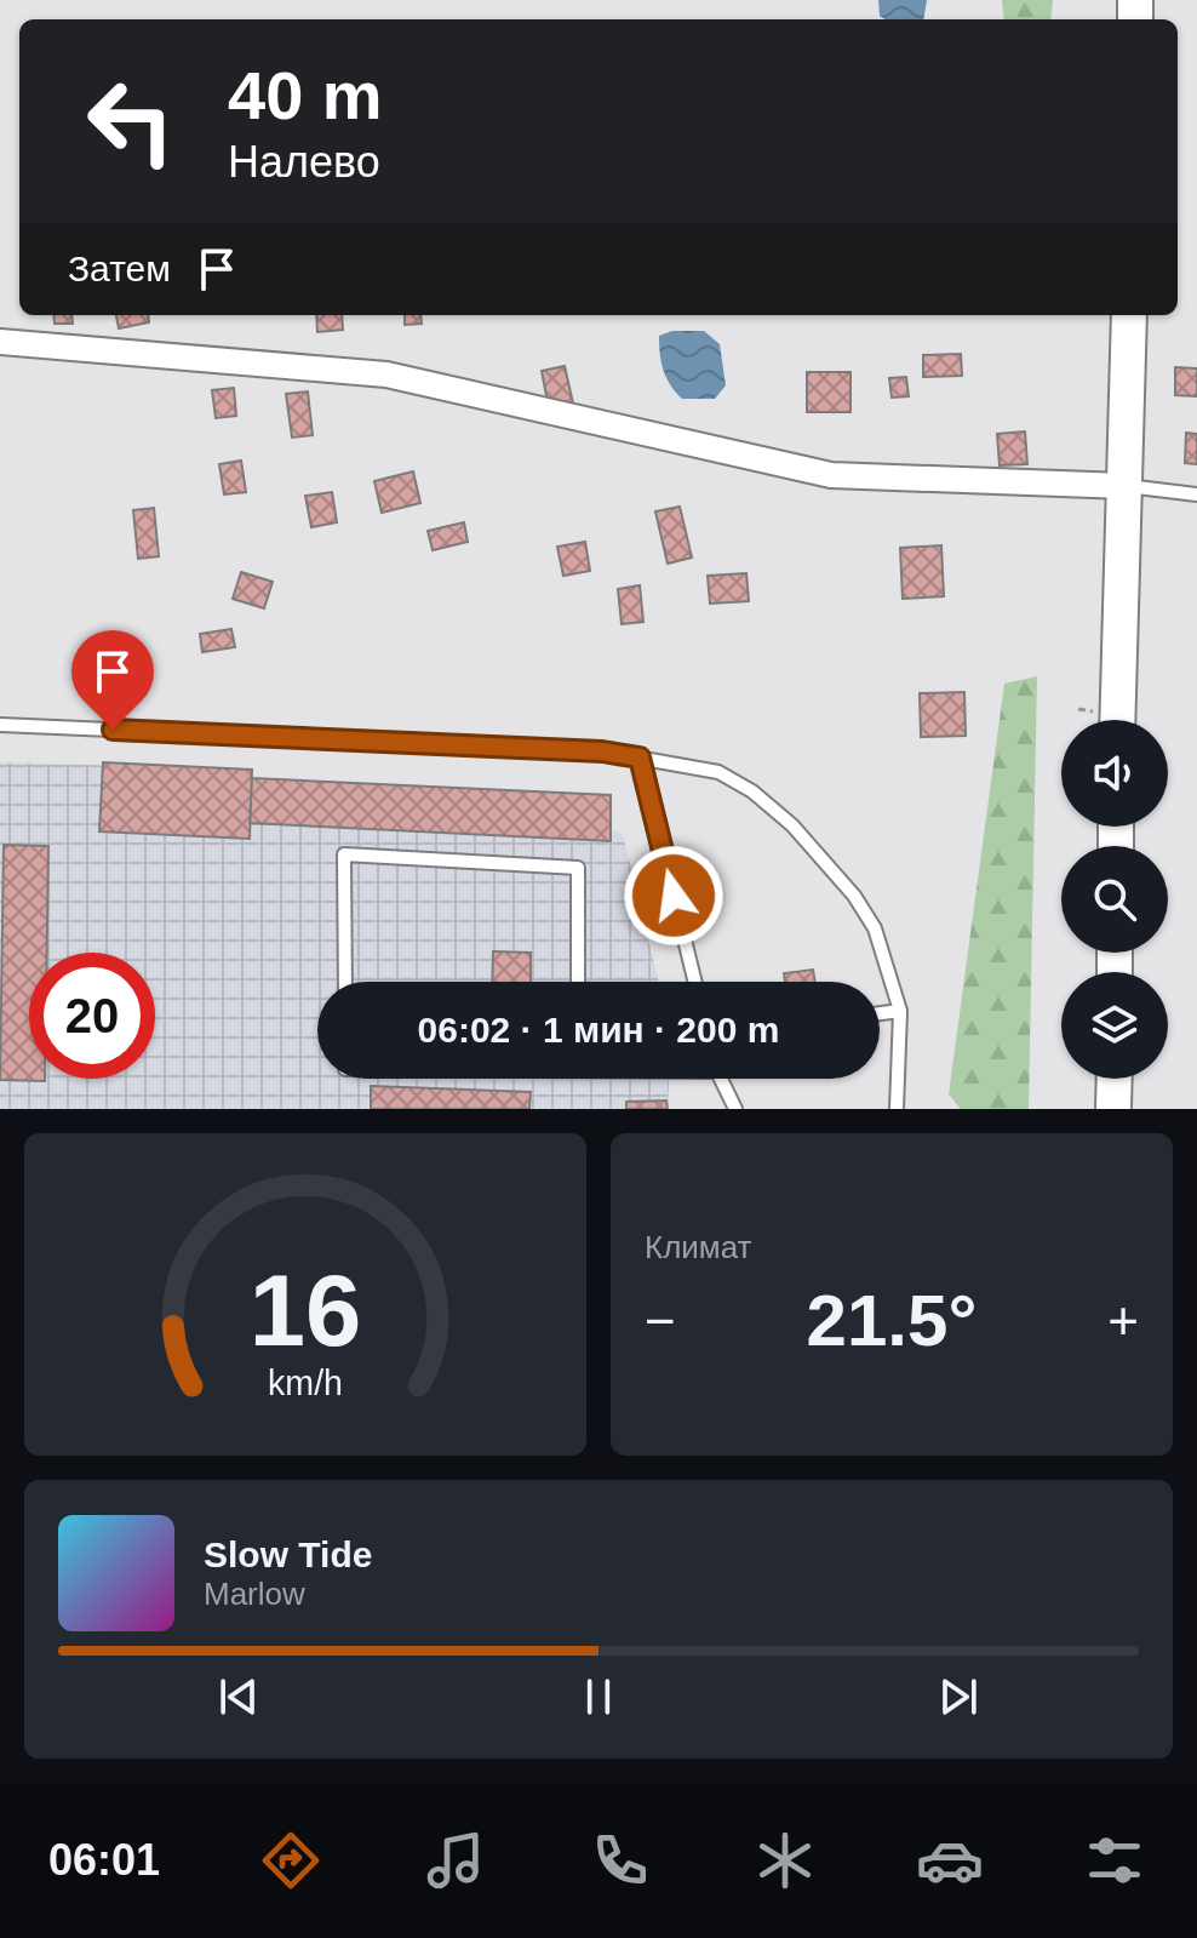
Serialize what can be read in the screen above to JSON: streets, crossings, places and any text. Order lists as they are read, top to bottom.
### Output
{
  "page": {
    "turn": ["40 m", "Налево"],
    "then": "Затем",
    "limit": "20",
    "trip": "06:02 · 1 мин · 200 m",
    "tile": "Климат",
    "heat": ["−", "21.5°", "+"],
    "song": ["Slow Tide", "Marlow"],
    "tabs": "06:01",
    "gauge": ["16", "km/h"]
  }
}
